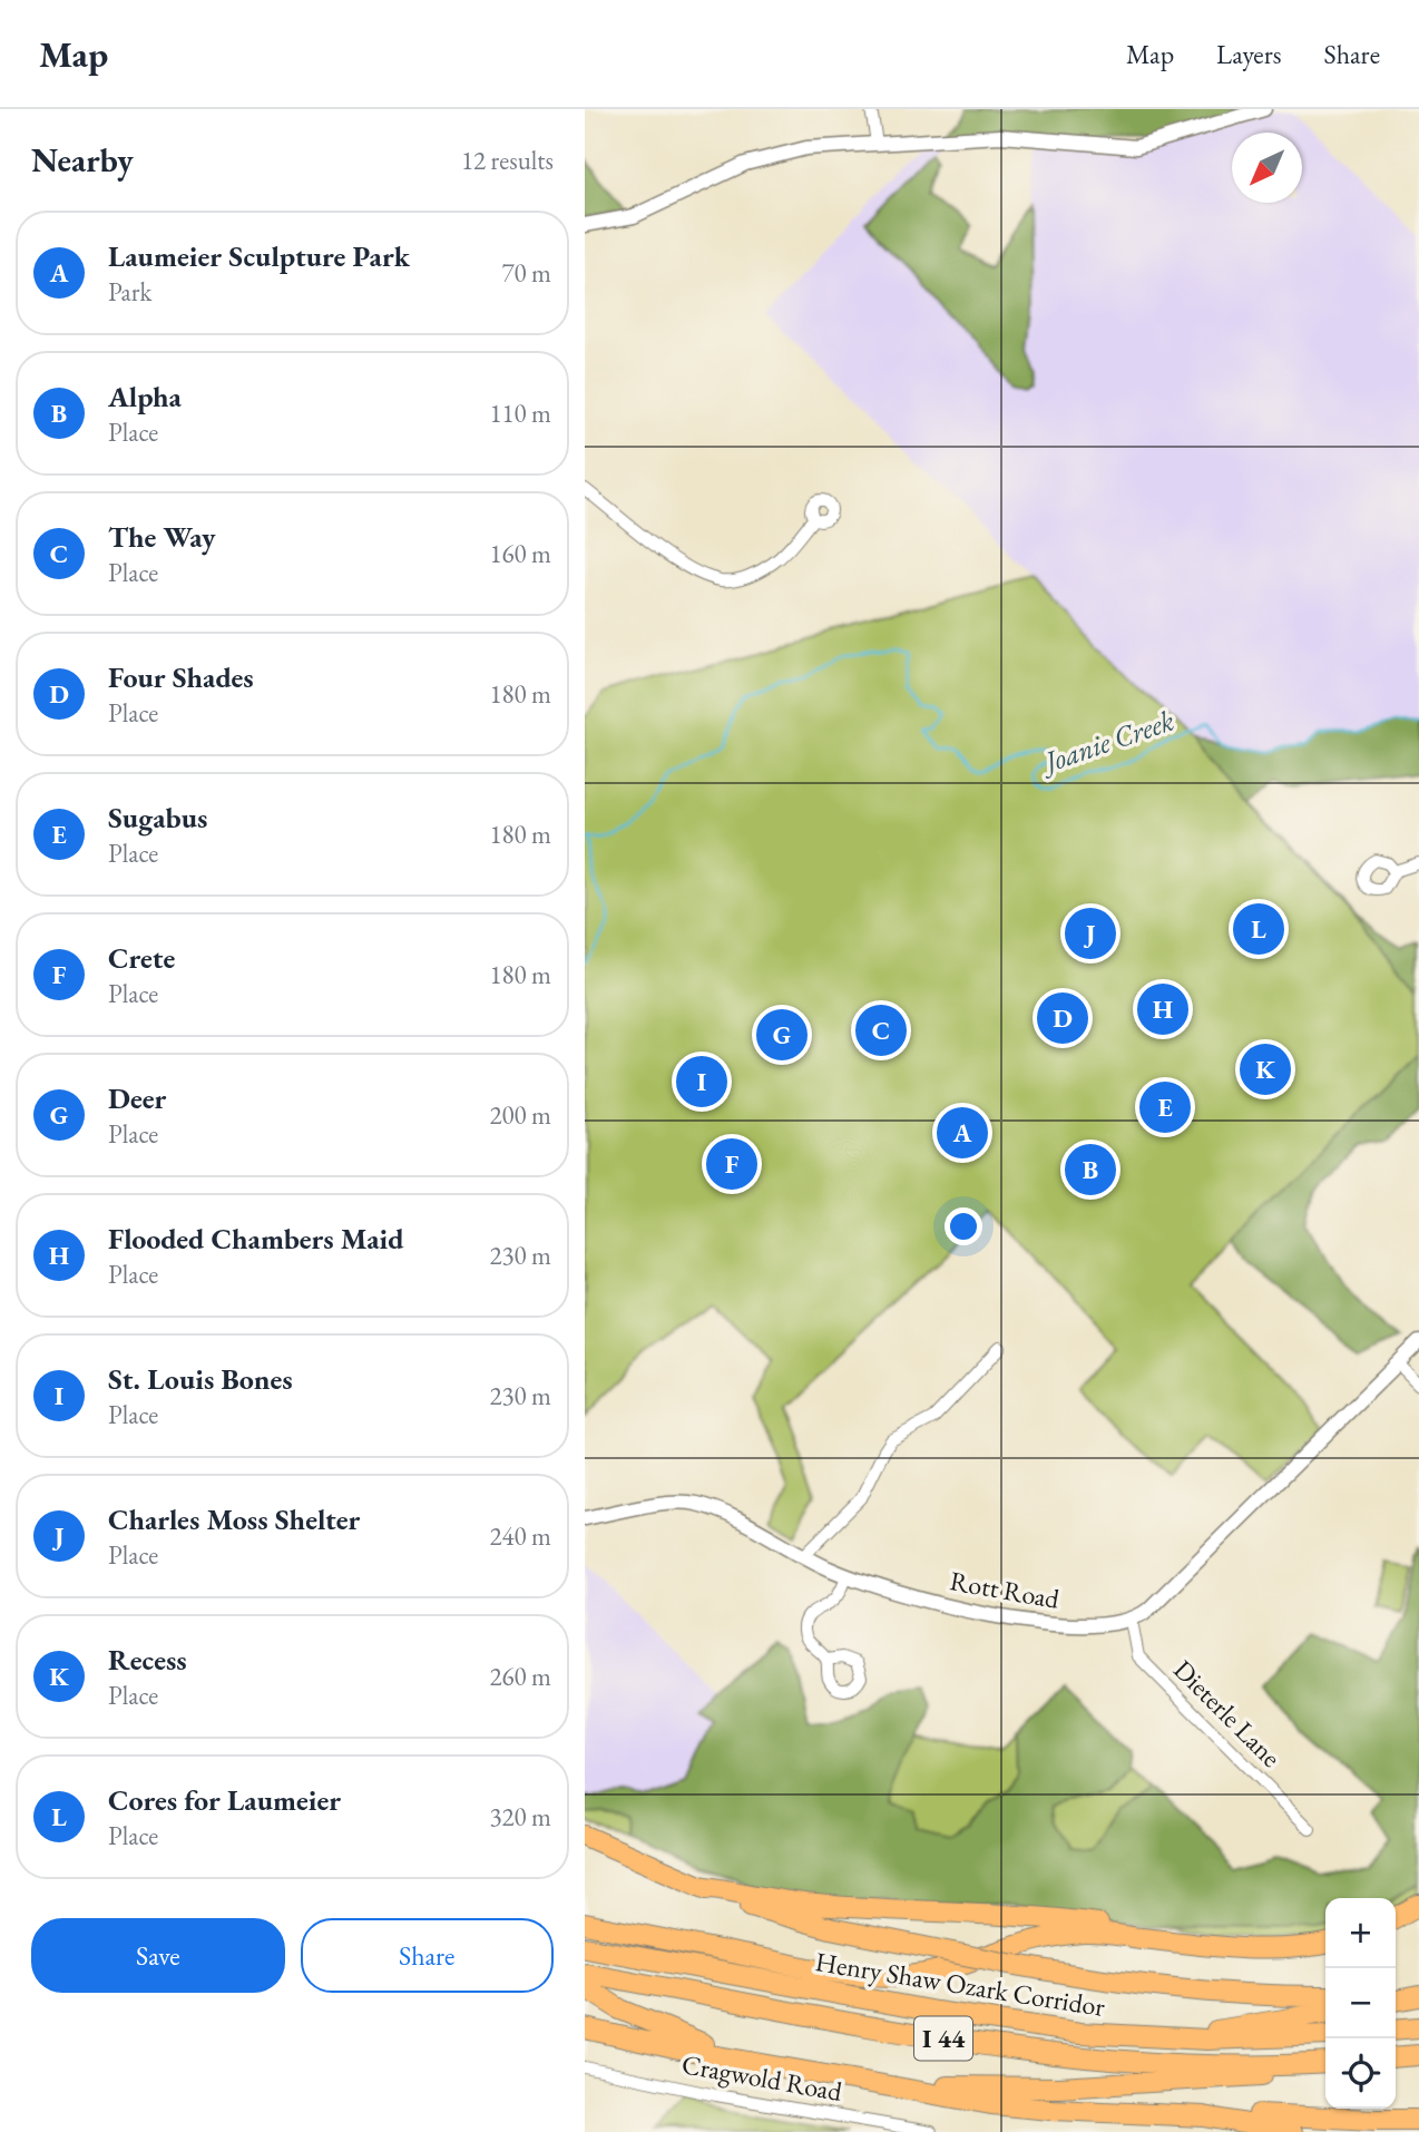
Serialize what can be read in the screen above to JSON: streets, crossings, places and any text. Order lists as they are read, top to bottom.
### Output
{
  "streets": {
    "highway": ["Henry Shaw Ozark Corridor", "I 44"],
    "street": ["Rott Road", "Dieterle Lane", "Cragwold Road"]
  },
  "crossings": [
    ["Rott Road", "Dieterle Lane"]
  ],
  "water": ["Joanie Creek"],
  "north": "bottom left",
  "page": {
    "header": "Map",
    "nav": ["Map", "Layers", "Share"],
    "heading": ["Nearby", "12 results"],
    "list": [
      {
        "mark": "A",
        "name": "Laumeier Sculpture Park",
        "note": "Park",
        "value": "70 m"
      },
      {
        "mark": "B",
        "name": "Alpha",
        "note": "Place",
        "value": "110 m"
      },
      {
        "mark": "C",
        "name": "The Way",
        "note": "Place",
        "value": "160 m"
      },
      {
        "mark": "D",
        "name": "Four Shades",
        "note": "Place",
        "value": "180 m"
      },
      {
        "mark": "E",
        "name": "Sugabus",
        "note": "Place",
        "value": "180 m"
      },
      {
        "mark": "F",
        "name": "Crete",
        "note": "Place",
        "value": "180 m"
      },
      {
        "mark": "G",
        "name": "Deer",
        "note": "Place",
        "value": "200 m"
      },
      {
        "mark": "H",
        "name": "Flooded Chambers Maid",
        "note": "Place",
        "value": "230 m"
      },
      {
        "mark": "I",
        "name": "St. Louis Bones",
        "note": "Place",
        "value": "230 m"
      },
      {
        "mark": "J",
        "name": "Charles Moss Shelter",
        "note": "Place",
        "value": "240 m"
      },
      {
        "mark": "K",
        "name": "Recess",
        "note": "Place",
        "value": "260 m"
      },
      {
        "mark": "L",
        "name": "Cores for Laumeier",
        "note": "Place",
        "value": "320 m"
      }
    ],
    "pins": [
      "L",
      "J",
      "H",
      "D",
      "C",
      "G",
      "K",
      "I",
      "E",
      "A",
      "F",
      "B"
    ],
    "buttons": ["Save", "Share"],
    "map_buttons": ["+", "−"]
  }
}
